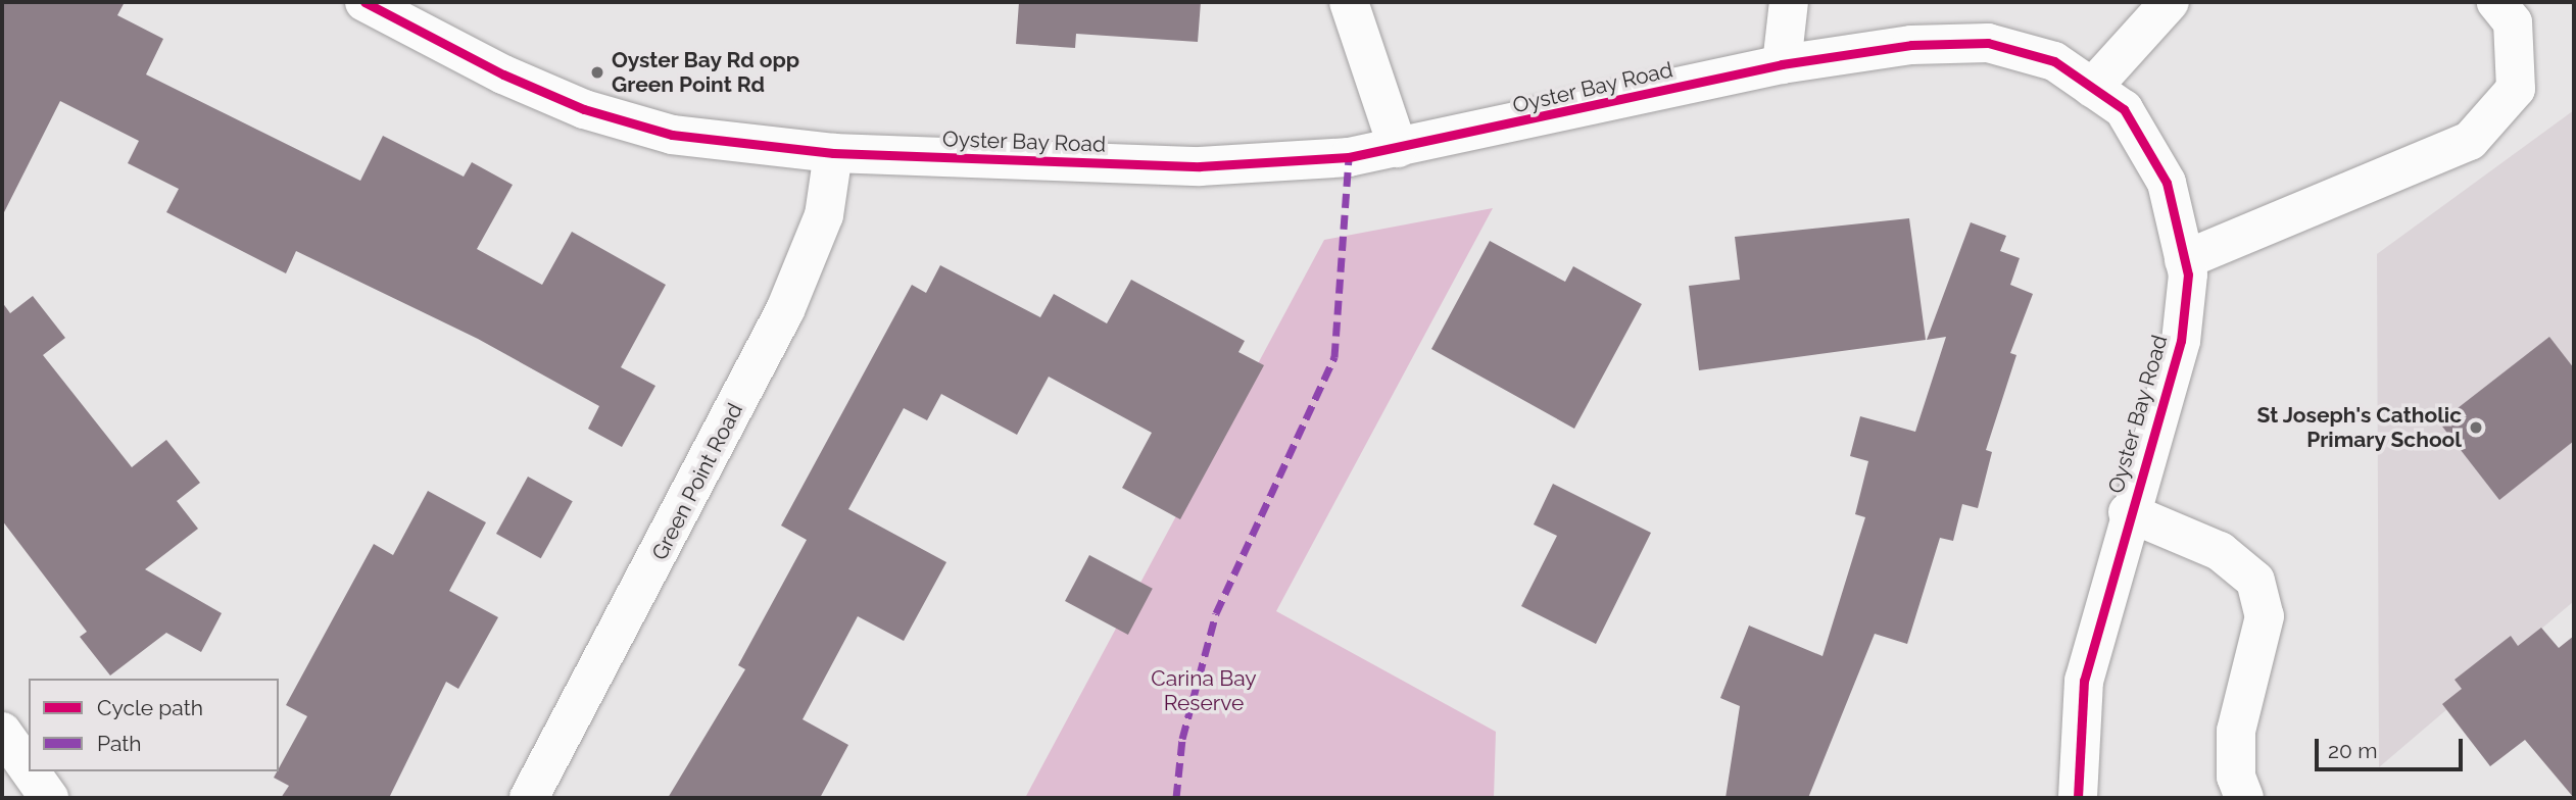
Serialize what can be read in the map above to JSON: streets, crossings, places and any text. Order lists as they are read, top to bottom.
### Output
{
  "streets": {
    "street": ["Oyster Bay Road", "Green Point Road"]
  },
  "crossings": [
    ["Oyster Bay Road", "Green Point Road"]
  ],
  "parks": ["Carina Bay Reserve"],
  "places": ["Oyster Bay Rd opp Green Point Rd", "St Joseph's Catholic Primary School"],
  "legend": ["Cycle path", "Path"],
  "scale_bar": "20 m"
}
